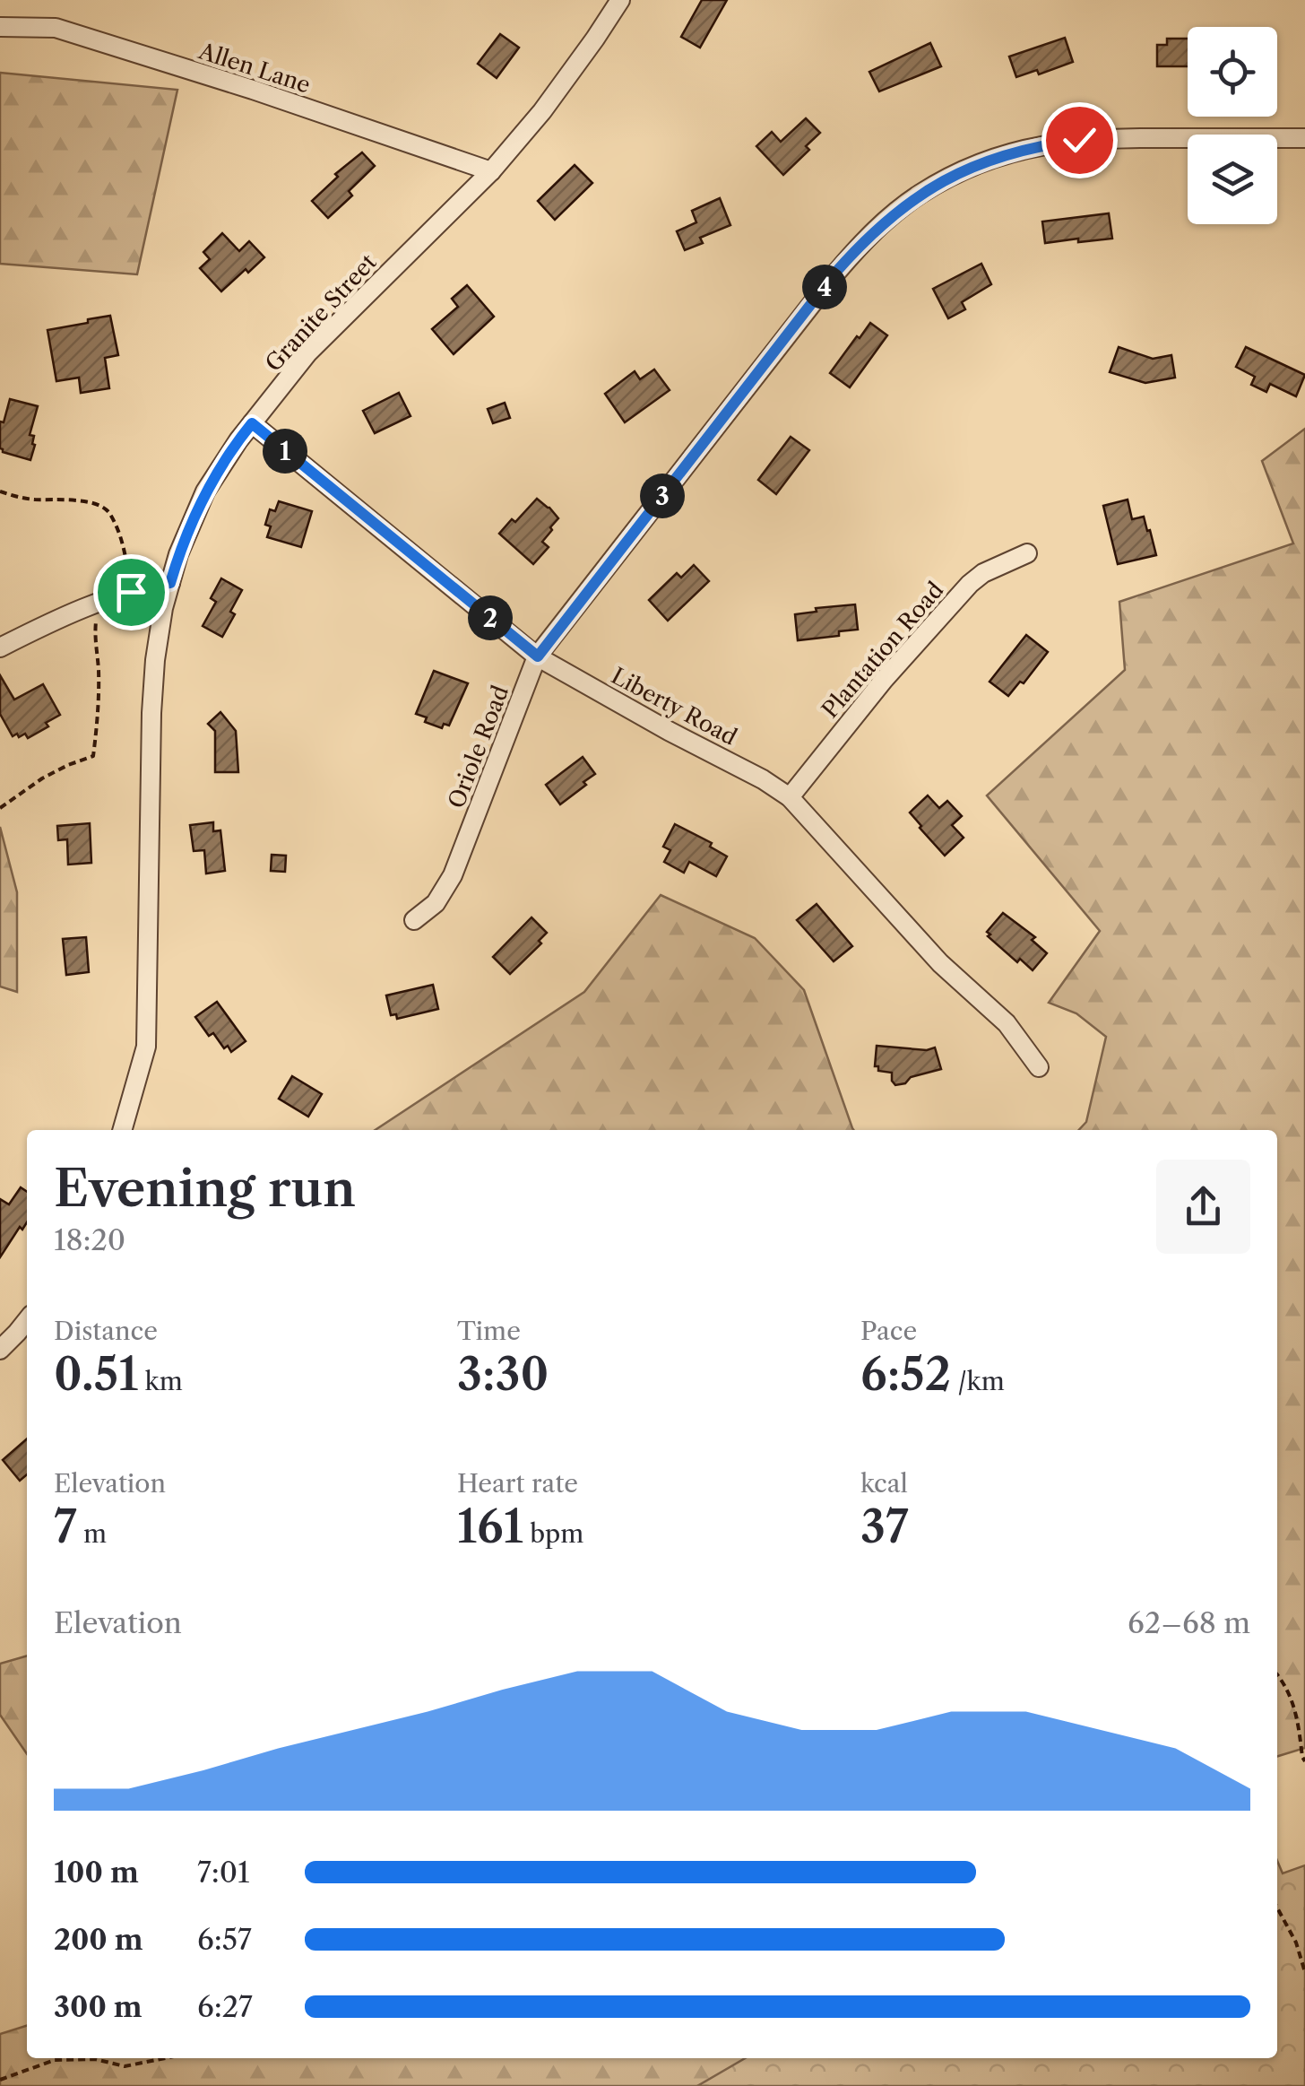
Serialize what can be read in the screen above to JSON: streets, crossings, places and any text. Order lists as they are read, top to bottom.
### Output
{
  "streets": {
    "street": [
      "Allen Lane",
      "Granite Street",
      "Plantation Road",
      "Liberty Road",
      "Oriole Road"
    ]
  },
  "crossings": [
    ["Allen Lane", "Granite Street"],
    ["Granite Street", "Liberty Road"],
    ["Plantation Road", "Liberty Road"],
    ["Liberty Road", "Oriole Road"]
  ],
  "page": {
    "pins": [
      "4",
      "1",
      "3",
      "2"
    ],
    "heading": ["Evening run", "18:20"],
    "stats": [
      ["Distance", "0.51 km"],
      ["Time", "3:30"],
      ["Pace", "6:52 /km"],
      ["Elevation", "7 m"],
      ["Heart rate", "161 bpm"],
      ["kcal", "37"]
    ],
    "chart": ["Elevation", "62–68 m"],
    "list": [
      {
        "name": "100 m",
        "note": "7:01"
      },
      {
        "name": "200 m",
        "note": "6:57"
      },
      {
        "name": "300 m",
        "note": "6:27"
      }
    ]
  }
}
